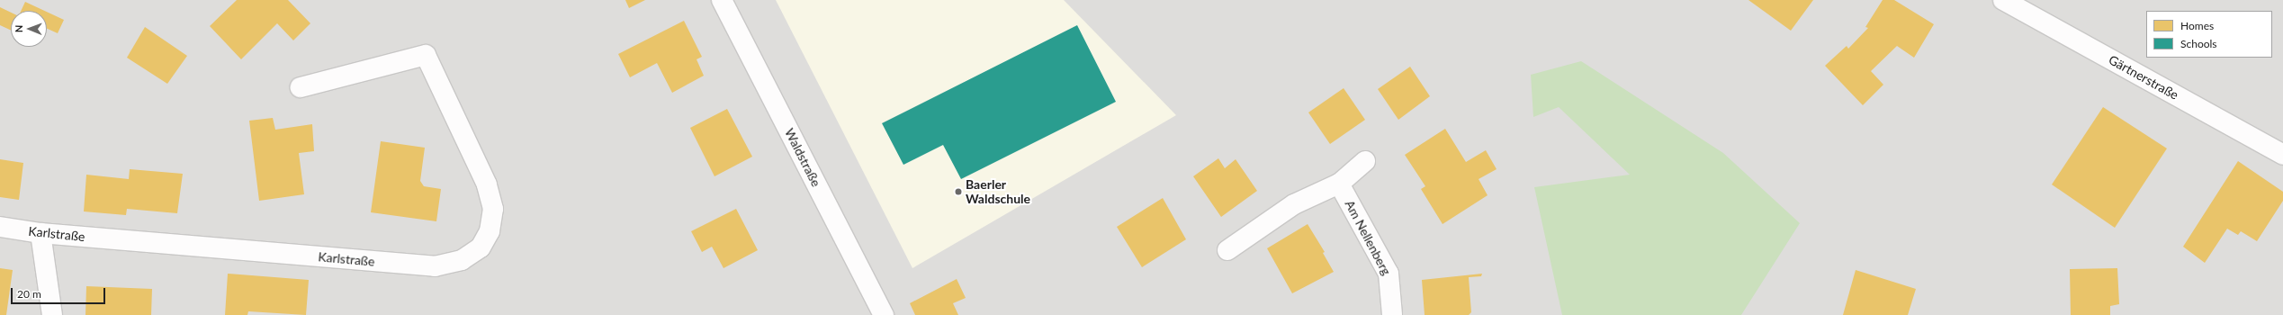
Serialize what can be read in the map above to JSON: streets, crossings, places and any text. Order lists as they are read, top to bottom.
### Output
{
  "streets": {
    "street": [
      "Gärtnerstraße",
      "Waldstraße",
      "Karlstraße",
      "Am Nellenberg"
    ]
  },
  "places": ["Baerler Waldschule"],
  "legend": ["Homes", "Schools"],
  "scale_bar": "20 m",
  "north": "left"
}
